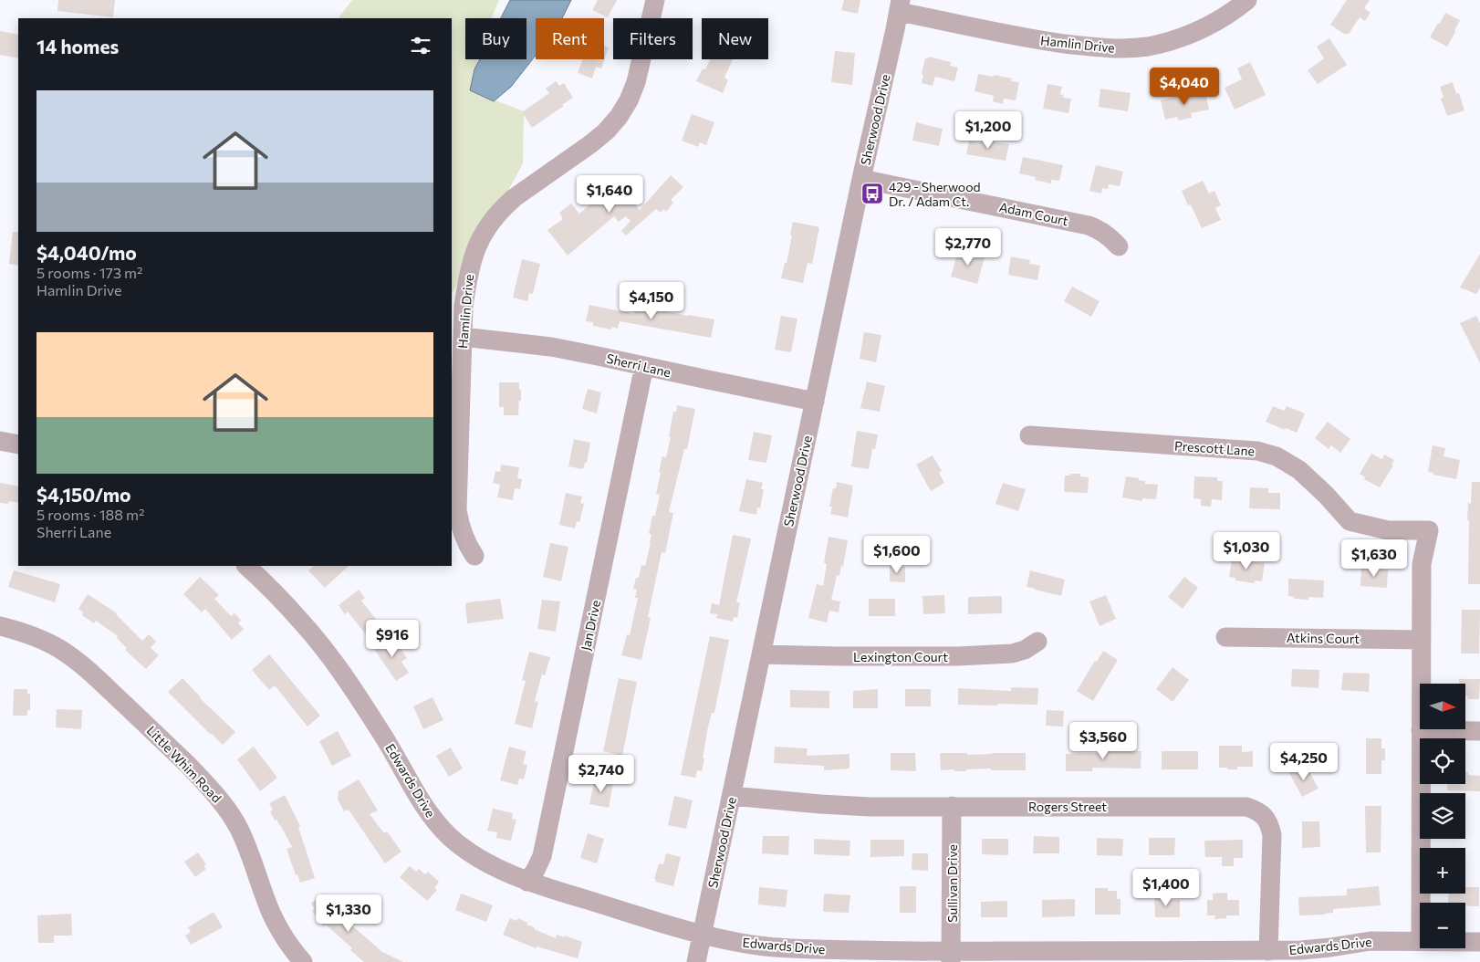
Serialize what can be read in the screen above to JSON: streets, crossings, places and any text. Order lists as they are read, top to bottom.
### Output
{
  "streets": {
    "street": [
      "Hamlin Drive",
      "Sherwood Drive",
      "Adam Court",
      "Sherri Lane",
      "Prescott Lane",
      "Jan Drive",
      "Atkins Court",
      "Lexington Court",
      "Little Whim Road",
      "Edwards Drive",
      "Rogers Street",
      "Sullivan Drive"
    ]
  },
  "crossings": [
    ["Hamlin Drive", "Sherwood Drive"],
    ["Hamlin Drive", "Sherri Lane"],
    ["Sherwood Drive", "Adam Court"],
    ["Sherwood Drive", "Sherri Lane"],
    ["Sherwood Drive", "Lexington Court"],
    ["Sherwood Drive", "Edwards Drive"],
    ["Sherwood Drive", "Rogers Street"],
    ["Sherri Lane", "Jan Drive"],
    ["Prescott Lane", "Atkins Court"],
    ["Jan Drive", "Edwards Drive"],
    ["Edwards Drive", "Rogers Street"],
    ["Edwards Drive", "Sullivan Drive"],
    ["Rogers Street", "Sullivan Drive"]
  ],
  "places": {
    "bus stop": ["429 - Sherwood Dr. / Adam Ct."]
  },
  "north": "right",
  "page": {
    "chip": [
      "Buy",
      "Rent",
      "Filters",
      "New"
    ],
    "heading": "14 homes",
    "price": [
      "$4,040",
      "$1,200",
      "$1,640",
      "$2,770",
      "$4,150",
      "$1,030",
      "$1,600",
      "$1,630",
      "$916",
      "$3,560",
      "$4,250",
      "$2,740",
      "$1,400",
      "$1,330"
    ],
    "list": [
      {
        "name": "$4,040/mo",
        "note": "5 rooms · 173 m² · Hamlin Drive"
      },
      {
        "name": "$4,150/mo",
        "note": "5 rooms · 188 m² · Sherri Lane"
      }
    ],
    "map_buttons": ["+", "−"]
  }
}
